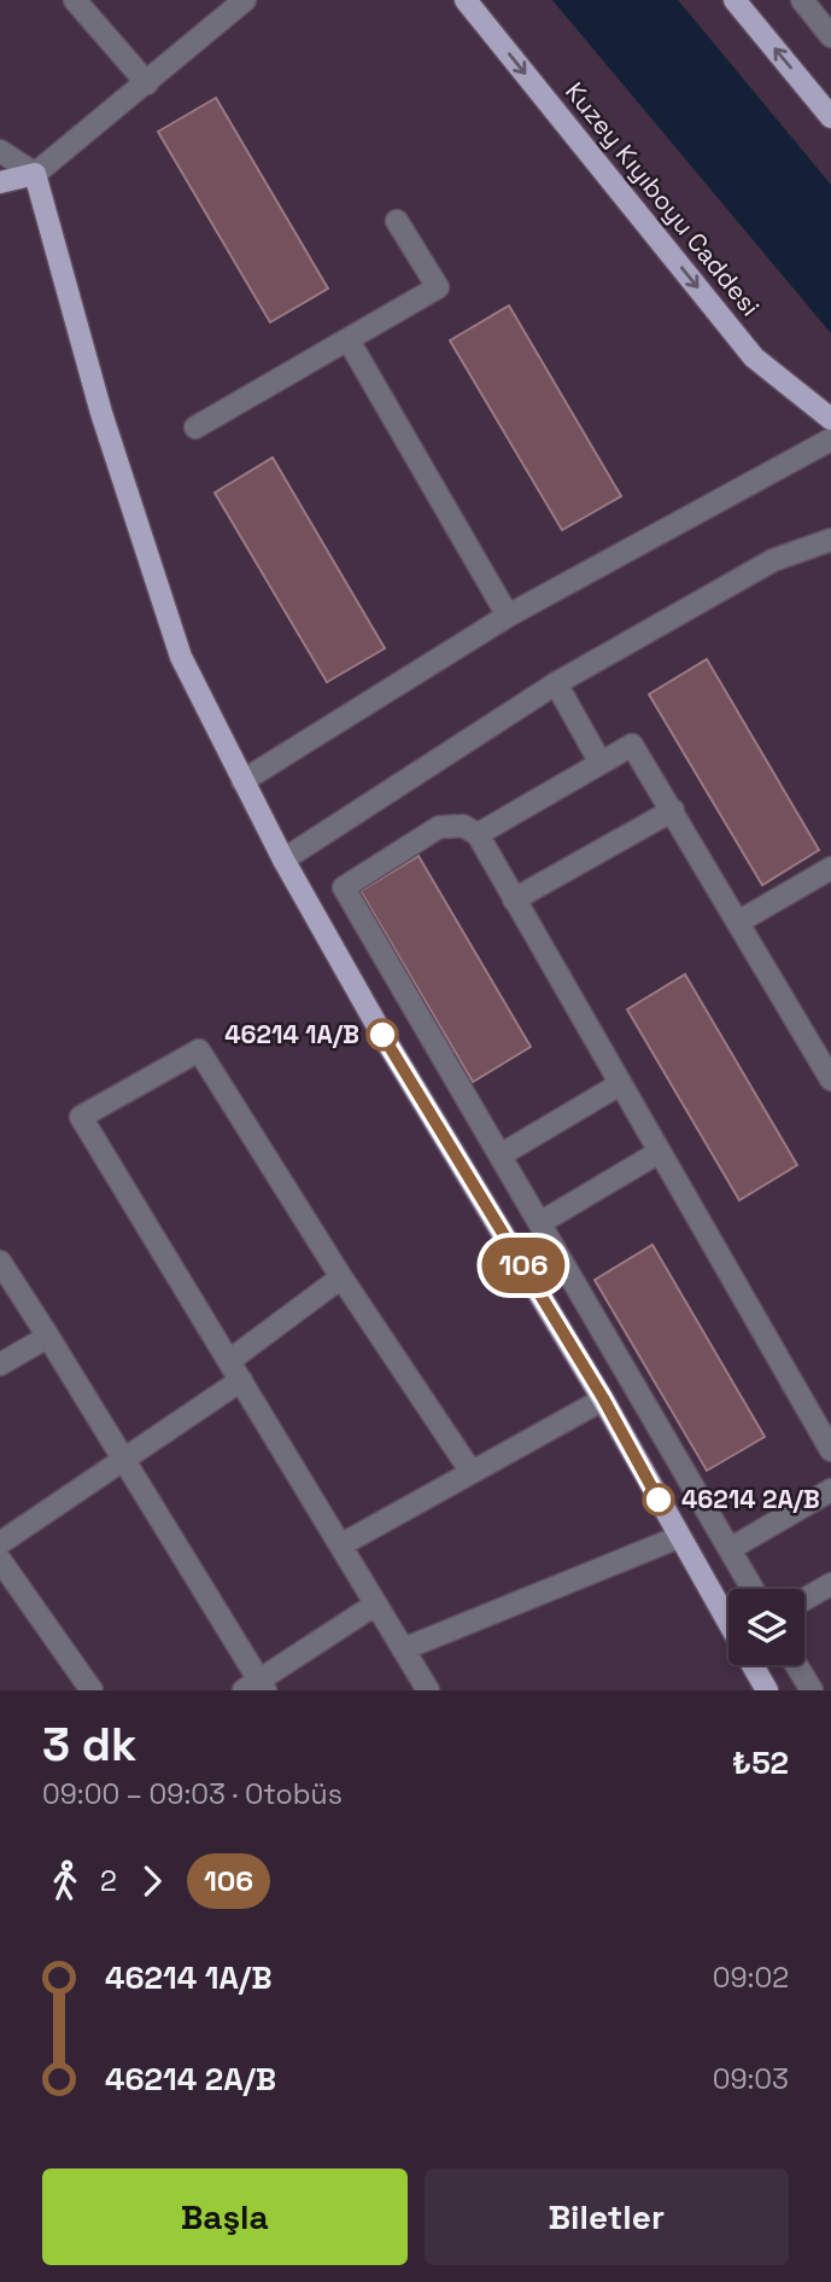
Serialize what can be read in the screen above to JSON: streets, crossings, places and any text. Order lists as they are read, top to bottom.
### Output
{
  "streets": {
    "main road": ["Kuzey Kıyıboyu Caddesi"]
  },
  "one_way": ["Kuzey Kıyıboyu Caddesi"],
  "places": ["46214 1A/B", "46214 2A/B"],
  "lines": ["bus line 106"],
  "page": {
    "on_map": "106",
    "heading": ["3 dk", "09:00 – 09:03 · Otobüs", "₺52"],
    "legs": ["2", "106"],
    "list": [
      {
        "name": "46214 1A/B",
        "value": "09:02"
      },
      {
        "name": "46214 2A/B",
        "value": "09:03"
      }
    ],
    "buttons": ["Başla", "Biletler"]
  }
}
